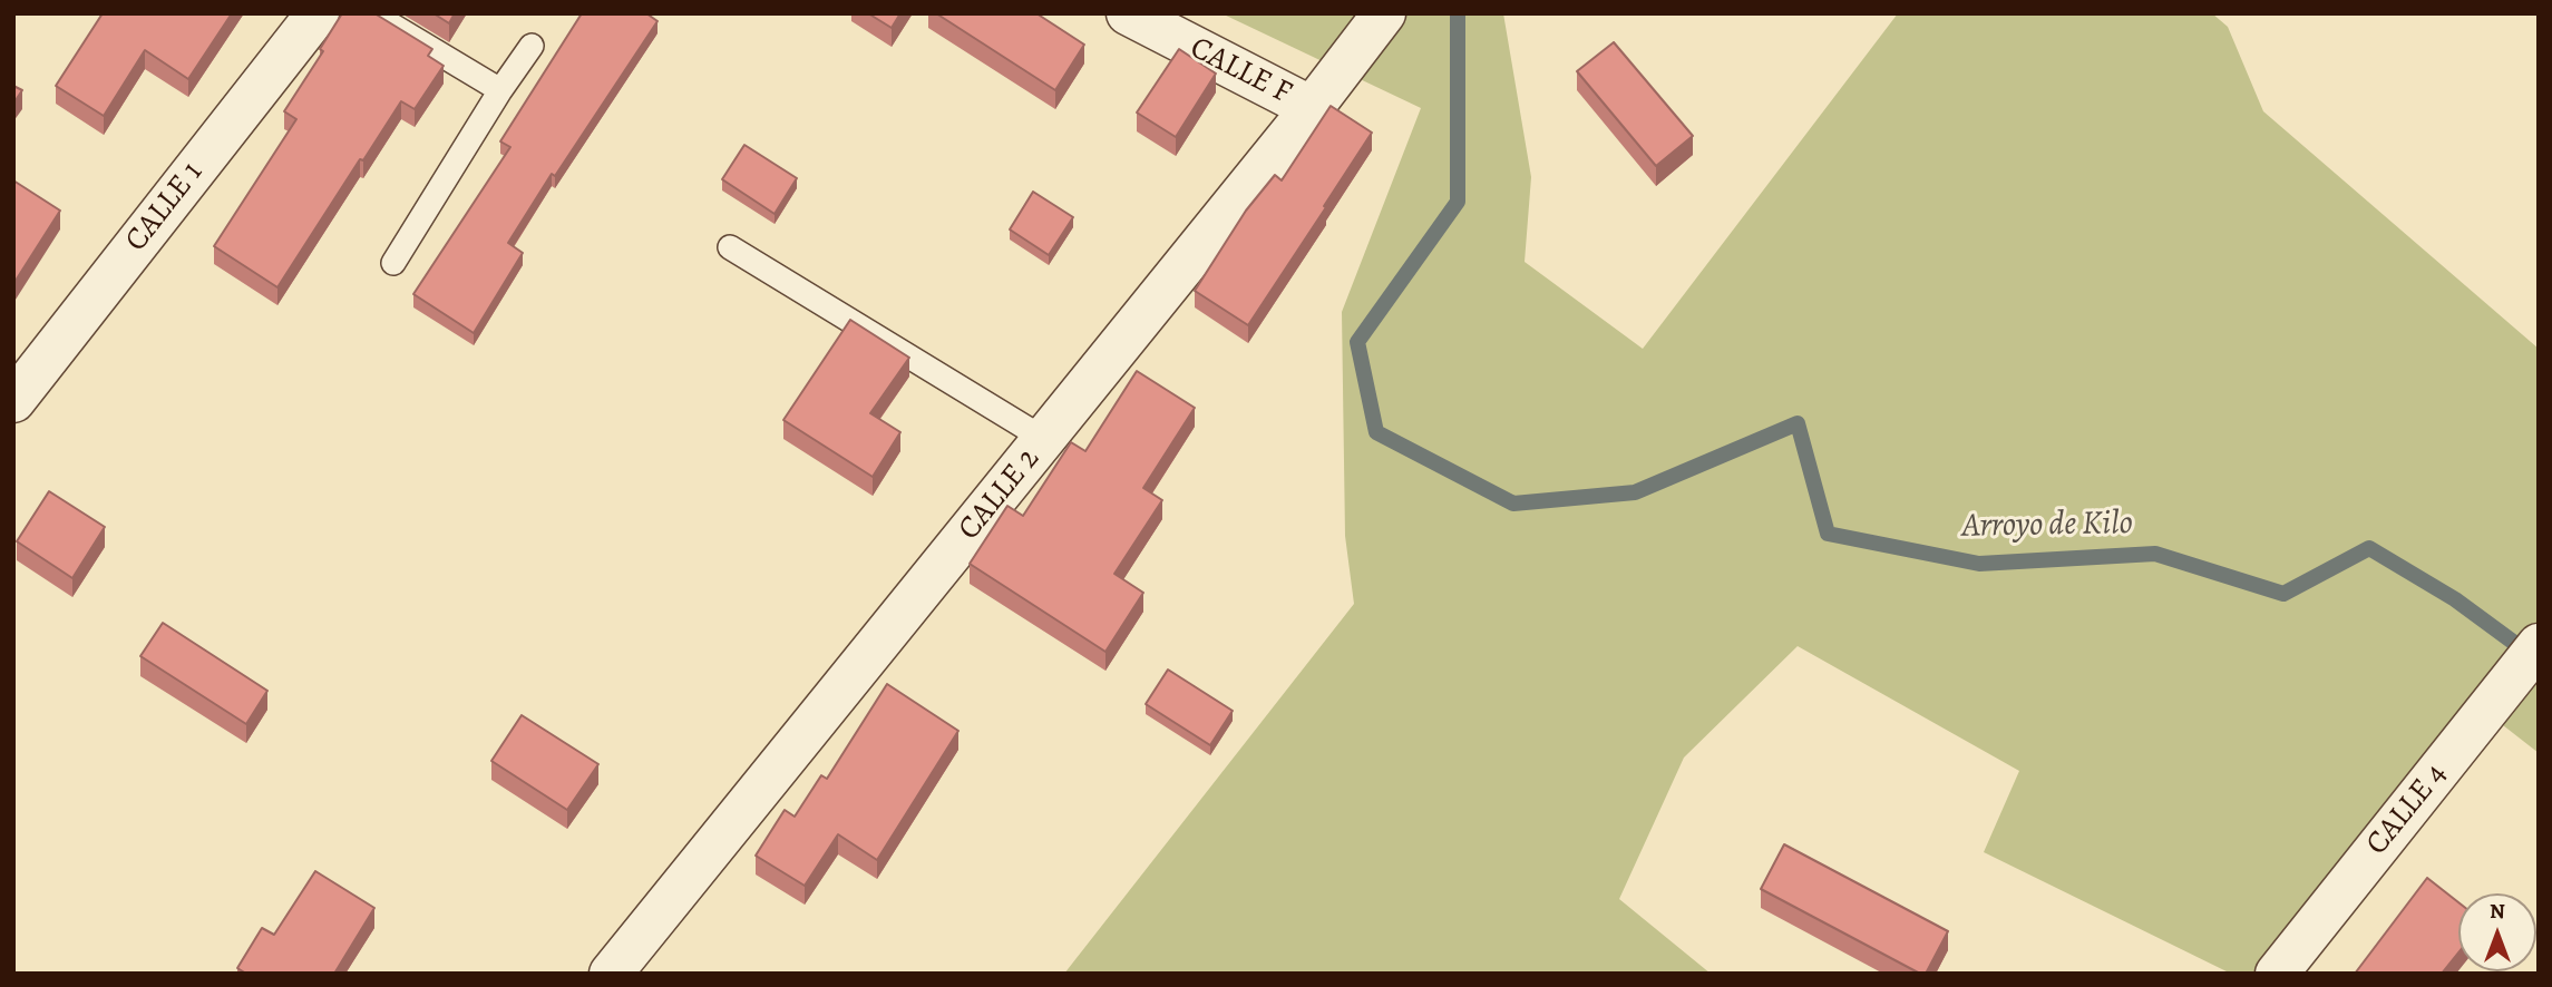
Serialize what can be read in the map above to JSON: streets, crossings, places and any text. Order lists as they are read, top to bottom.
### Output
{
  "streets": {
    "street": [
      "CALLE F",
      "CALLE 1",
      "CALLE 2",
      "CALLE 4"
    ]
  },
  "crossings": [
    ["CALLE F", "CALLE 2"]
  ],
  "water": ["Arroyo de Kilo"],
  "north": "top"
}
